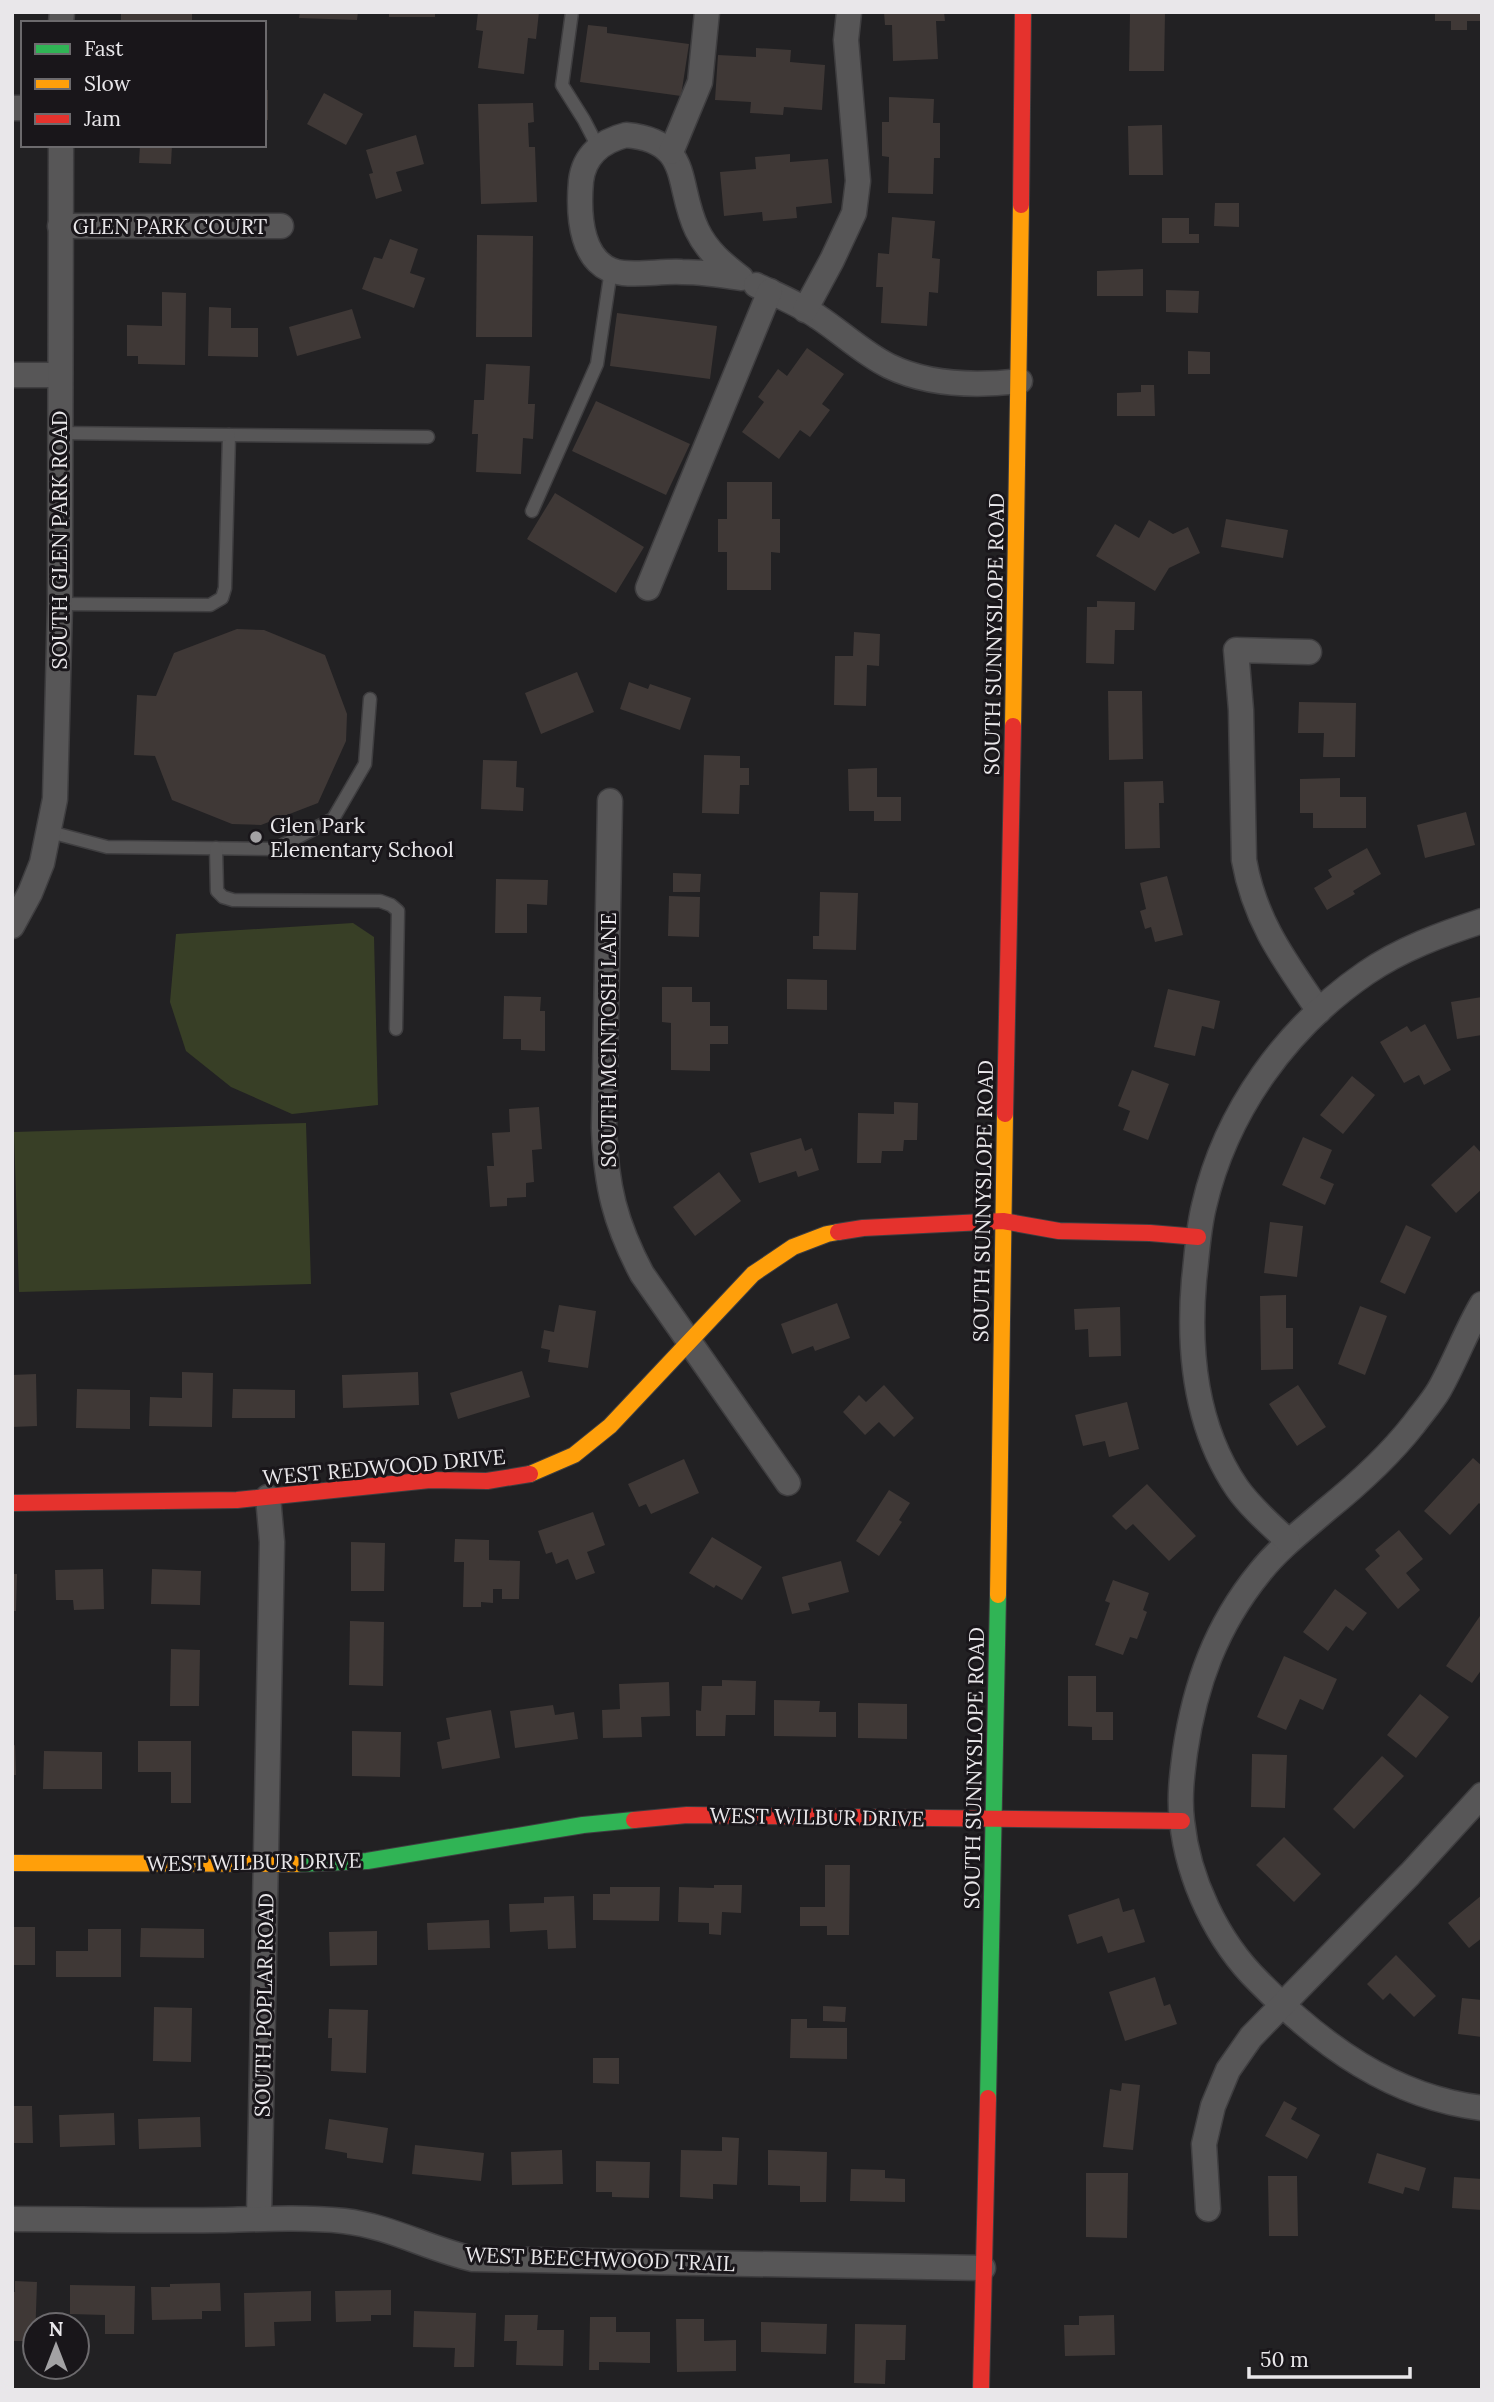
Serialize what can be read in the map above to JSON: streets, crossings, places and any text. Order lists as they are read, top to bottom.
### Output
{
  "streets": {
    "street": [
      "GLEN PARK COURT",
      "SOUTH GLEN PARK ROAD",
      "SOUTH SUNNYSLOPE ROAD",
      "SOUTH MCINTOSH LANE",
      "WEST REDWOOD DRIVE",
      "WEST WILBUR DRIVE",
      "SOUTH POPLAR ROAD",
      "WEST BEECHWOOD TRAIL"
    ]
  },
  "crossings": [
    ["GLEN PARK COURT", "SOUTH GLEN PARK ROAD"],
    ["SOUTH SUNNYSLOPE ROAD", "WEST REDWOOD DRIVE"],
    ["SOUTH SUNNYSLOPE ROAD", "WEST WILBUR DRIVE"],
    ["SOUTH SUNNYSLOPE ROAD", "WEST BEECHWOOD TRAIL"],
    ["SOUTH MCINTOSH LANE", "WEST REDWOOD DRIVE"],
    ["WEST REDWOOD DRIVE", "SOUTH POPLAR ROAD"],
    ["WEST WILBUR DRIVE", "SOUTH POPLAR ROAD"],
    ["SOUTH POPLAR ROAD", "WEST BEECHWOOD TRAIL"]
  ],
  "places": ["Glen Park Elementary School"],
  "legend": ["Fast", "Slow", "Jam"],
  "scale_bar": "50 m",
  "north": "top"
}
